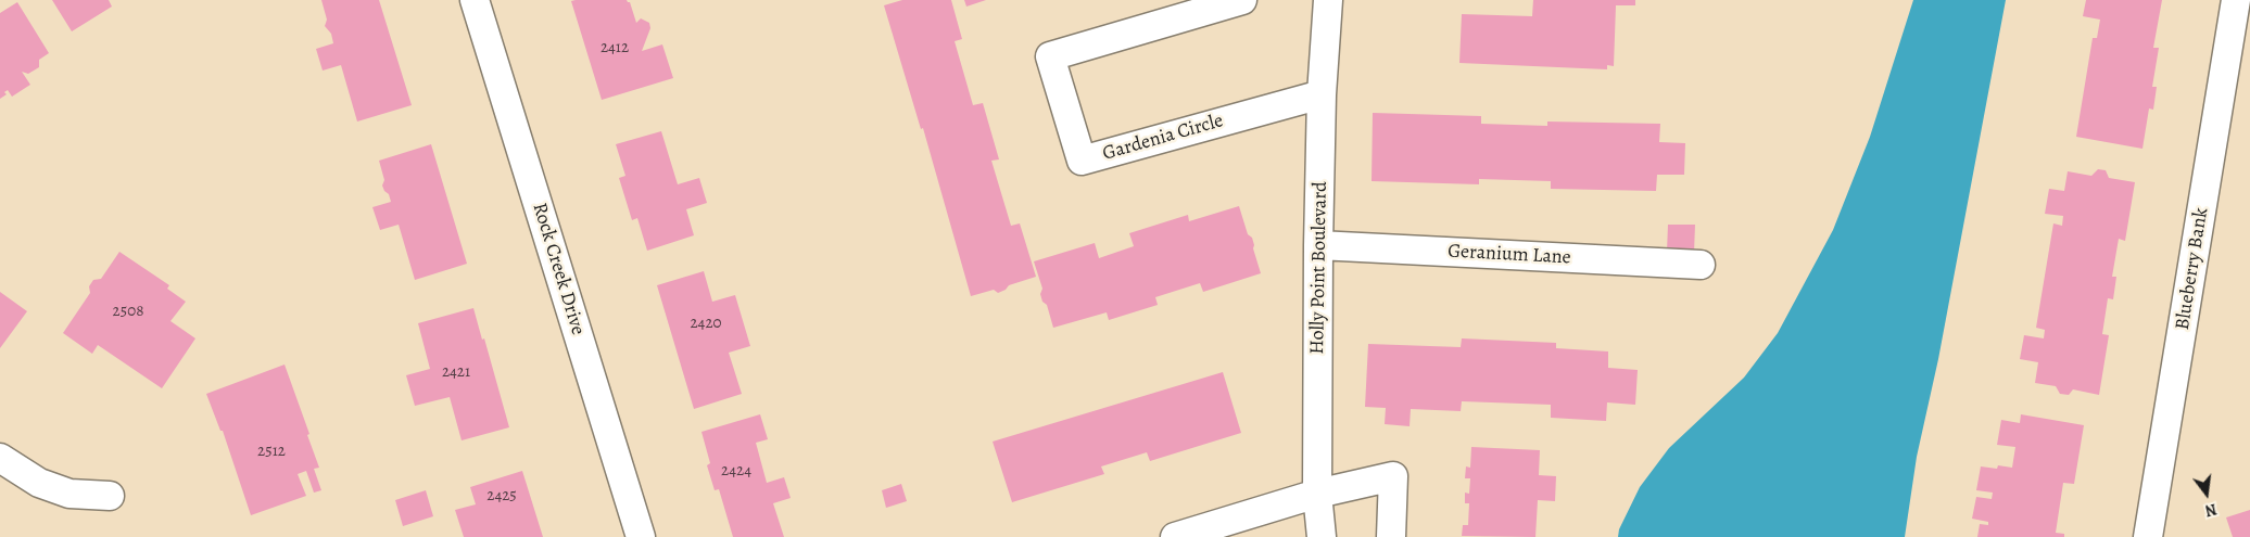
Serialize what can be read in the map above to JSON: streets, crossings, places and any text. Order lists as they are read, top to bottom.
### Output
{
  "streets": {
    "street": [
      "Gardenia Circle",
      "Geranium Lane",
      "Holly Point Boulevard",
      "Rock Creek Drive",
      "Blueberry Bank"
    ]
  },
  "crossings": [
    ["Gardenia Circle", "Holly Point Boulevard"],
    ["Geranium Lane", "Holly Point Boulevard"]
  ],
  "house_numbers": [
    "2412",
    "2508",
    "2420",
    "2421",
    "2512",
    "2424",
    "2425"
  ],
  "north": "bottom"
}
